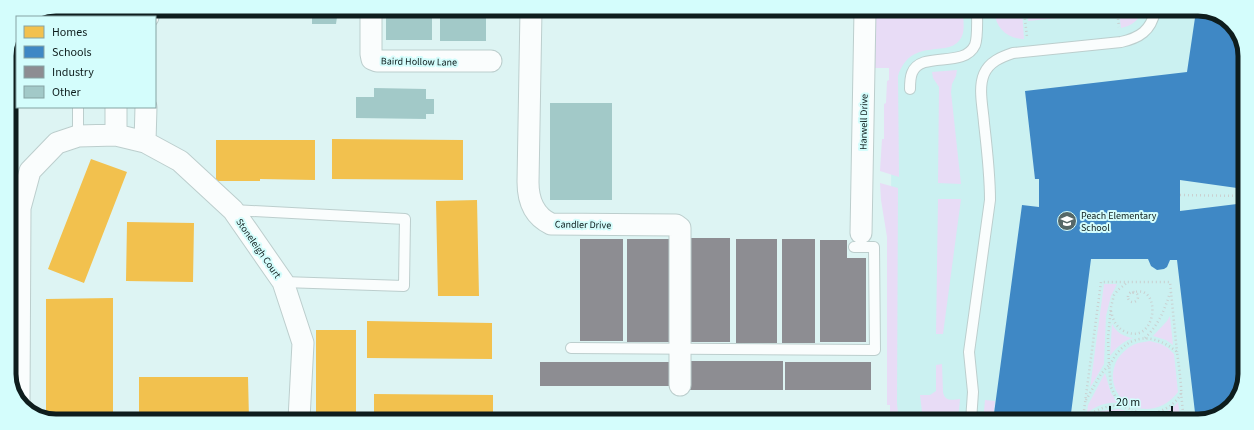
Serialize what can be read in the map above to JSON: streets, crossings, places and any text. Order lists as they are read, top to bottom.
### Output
{
  "streets": {
    "street": [
      "Baird Hollow Lane",
      "Harwell Drive",
      "Candler Drive",
      "Stoneleigh Court"
    ]
  },
  "places": {
    "school or university": ["Peach Elementary School"]
  },
  "legend": [
    "Homes",
    "Schools",
    "Industry",
    "Other"
  ],
  "scale_bar": "20 m"
}
